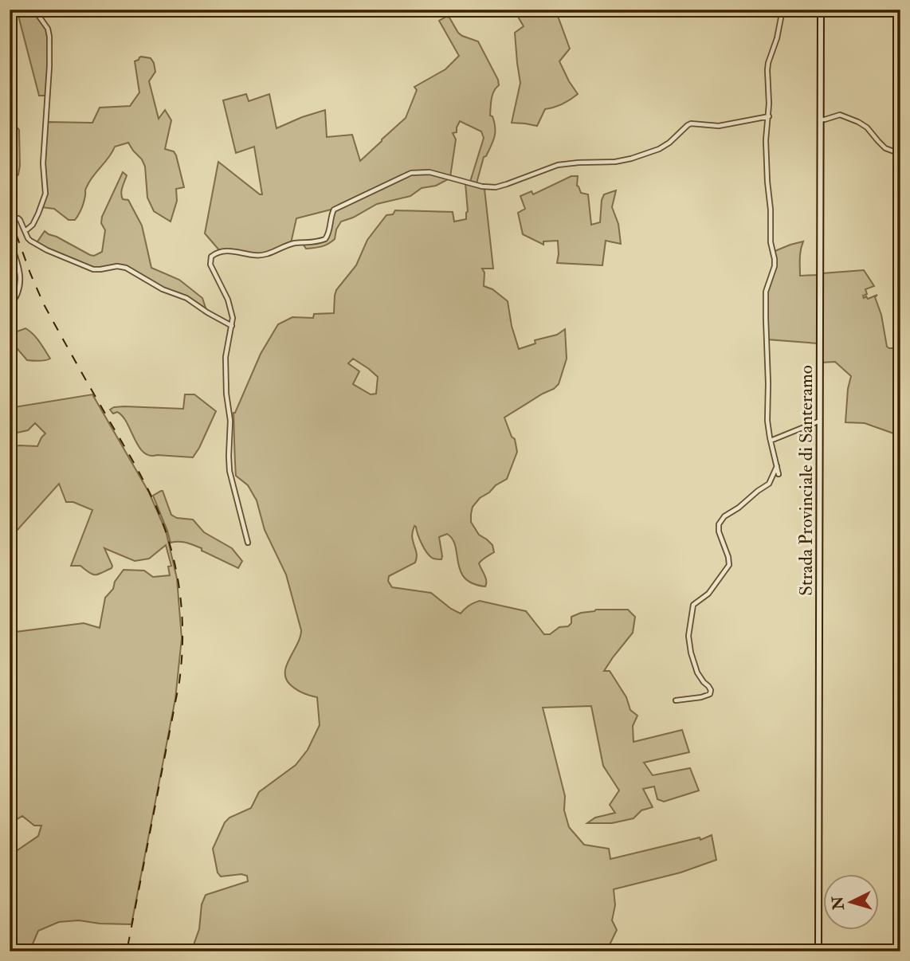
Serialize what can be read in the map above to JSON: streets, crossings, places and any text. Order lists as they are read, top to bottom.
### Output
{
  "streets": {
    "main road": ["Strada Provinciale di Santeramo"]
  },
  "north": "left"
}
